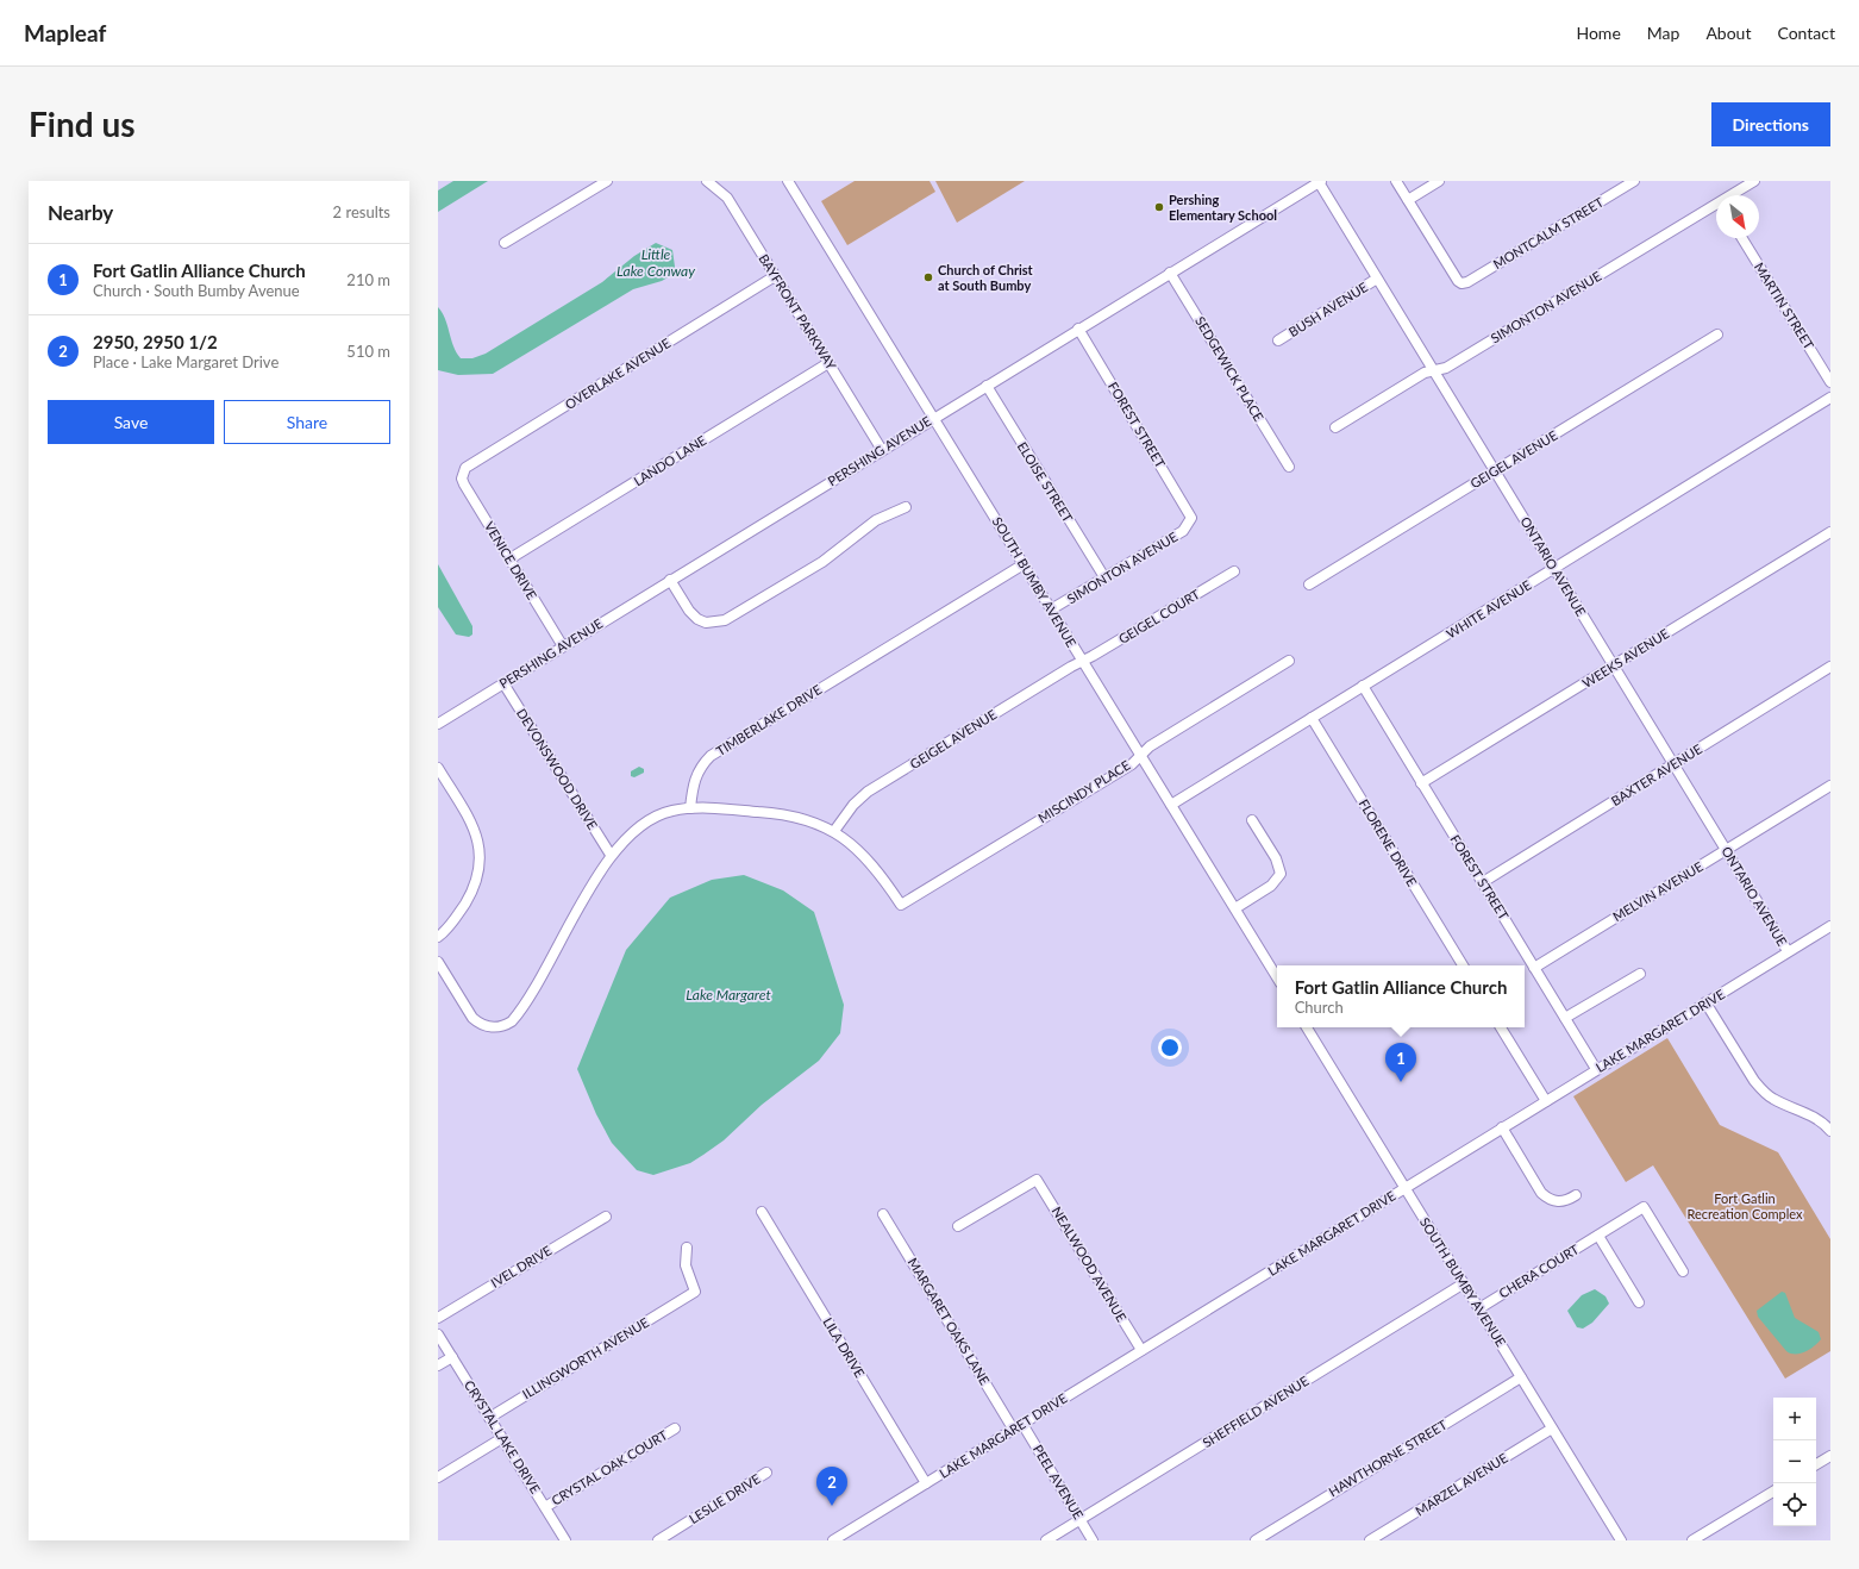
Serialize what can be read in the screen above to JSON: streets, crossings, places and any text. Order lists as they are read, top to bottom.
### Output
{
  "streets": {
    "street": [
      "MONTCALM STREET",
      "MARTIN STREET",
      "SIMONTON AVENUE",
      "BUSH AVENUE",
      "BAYFRONT PARKWAY",
      "SEDGEWICK PLACE",
      "OVERLAKE AVENUE",
      "FOREST STREET",
      "PERSHING AVENUE",
      "GEIGEL AVENUE",
      "LANDO LANE",
      "ELOISE STREET",
      "VENICE DRIVE",
      "ONTARIO AVENUE",
      "SOUTH BUMBY AVENUE",
      "WHITE AVENUE",
      "GEIGEL COURT",
      "WEEKS AVENUE",
      "TIMBERLAKE DRIVE",
      "DEVONSWOOD DRIVE",
      "BAXTER AVENUE",
      "MISCINDY PLACE",
      "FLORENE DRIVE",
      "MELVIN AVENUE",
      "LAKE MARGARET DRIVE",
      "NEALWOOD AVENUE",
      "IVEL DRIVE",
      "CHERA COURT",
      "MARGARET OAKS LANE",
      "LILA DRIVE",
      "ILLINGWORTH AVENUE",
      "SHEFFIELD AVENUE",
      "CRYSTAL LAKE DRIVE",
      "HAWTHORNE STREET",
      "CRYSTAL OAK COURT",
      "PEEL AVENUE",
      "MARZEL AVENUE",
      "LESLIE DRIVE"
    ]
  },
  "crossings": [
    ["SIMONTON AVENUE", "FOREST STREET"],
    ["SIMONTON AVENUE", "ELOISE STREET"],
    ["SIMONTON AVENUE", "ONTARIO AVENUE"],
    ["SIMONTON AVENUE", "SOUTH BUMBY AVENUE"],
    ["BUSH AVENUE", "ONTARIO AVENUE"],
    ["BAYFRONT PARKWAY", "OVERLAKE AVENUE"],
    ["BAYFRONT PARKWAY", "PERSHING AVENUE"],
    ["BAYFRONT PARKWAY", "LANDO LANE"],
    ["SEDGEWICK PLACE", "PERSHING AVENUE"],
    ["OVERLAKE AVENUE", "VENICE DRIVE"],
    ["FOREST STREET", "PERSHING AVENUE"],
    ["FOREST STREET", "WHITE AVENUE"],
    ["FOREST STREET", "WEEKS AVENUE"],
    ["FOREST STREET", "BAXTER AVENUE"],
    ["FOREST STREET", "MELVIN AVENUE"],
    ["FOREST STREET", "LAKE MARGARET DRIVE"],
    ["PERSHING AVENUE", "ELOISE STREET"],
    ["PERSHING AVENUE", "VENICE DRIVE"],
    ["PERSHING AVENUE", "ONTARIO AVENUE"],
    ["PERSHING AVENUE", "SOUTH BUMBY AVENUE"],
    ["PERSHING AVENUE", "DEVONSWOOD DRIVE"],
    ["GEIGEL AVENUE", "ONTARIO AVENUE"],
    ["GEIGEL AVENUE", "SOUTH BUMBY AVENUE"],
    ["GEIGEL AVENUE", "GEIGEL COURT"],
    ["GEIGEL AVENUE", "MISCINDY PLACE"],
    ["LANDO LANE", "VENICE DRIVE"],
    ["ONTARIO AVENUE", "WHITE AVENUE"],
    ["ONTARIO AVENUE", "WEEKS AVENUE"],
    ["ONTARIO AVENUE", "BAXTER AVENUE"],
    ["ONTARIO AVENUE", "MELVIN AVENUE"],
    ["ONTARIO AVENUE", "LAKE MARGARET DRIVE"],
    ["SOUTH BUMBY AVENUE", "WHITE AVENUE"],
    ["SOUTH BUMBY AVENUE", "GEIGEL COURT"],
    ["SOUTH BUMBY AVENUE", "TIMBERLAKE DRIVE"],
    ["SOUTH BUMBY AVENUE", "MISCINDY PLACE"],
    ["SOUTH BUMBY AVENUE", "LAKE MARGARET DRIVE"],
    ["SOUTH BUMBY AVENUE", "CHERA COURT"],
    ["SOUTH BUMBY AVENUE", "SHEFFIELD AVENUE"],
    ["SOUTH BUMBY AVENUE", "HAWTHORNE STREET"],
    ["SOUTH BUMBY AVENUE", "MARZEL AVENUE"],
    ["WHITE AVENUE", "FLORENE DRIVE"],
    ["LAKE MARGARET DRIVE", "NEALWOOD AVENUE"],
    ["LAKE MARGARET DRIVE", "MARGARET OAKS LANE"],
    ["LAKE MARGARET DRIVE", "LILA DRIVE"],
    ["LAKE MARGARET DRIVE", "PEEL AVENUE"],
    ["ILLINGWORTH AVENUE", "CRYSTAL LAKE DRIVE"],
    ["SHEFFIELD AVENUE", "PEEL AVENUE"],
    ["CRYSTAL LAKE DRIVE", "CRYSTAL OAK COURT"]
  ],
  "water": ["Little Lake Conway", "Lake Margaret"],
  "parks": ["Fort Gatlin Recreation Complex"],
  "places": ["Pershing Elementary School", "Church of Christ at South Bumby"],
  "north": "bottom right",
  "page": {
    "header": "Mapleaf",
    "nav": [
      "Home",
      "Map",
      "About",
      "Contact"
    ],
    "buttons": [
      "Directions",
      ["Save", "Share"]
    ],
    "title": "Find us",
    "heading": ["Nearby", "2 results"],
    "list": [
      {
        "mark": "1",
        "name": "Fort Gatlin Alliance Church",
        "note": "Church · South Bumby Avenue",
        "value": "210 m"
      },
      {
        "mark": "2",
        "name": "2950, 2950 1/2",
        "note": "Place · Lake Margaret Drive",
        "value": "510 m"
      }
    ],
    "popup": ["Fort Gatlin Alliance Church", "Church"],
    "pins": ["1", "2"],
    "map_buttons": ["+", "−"]
  }
}
